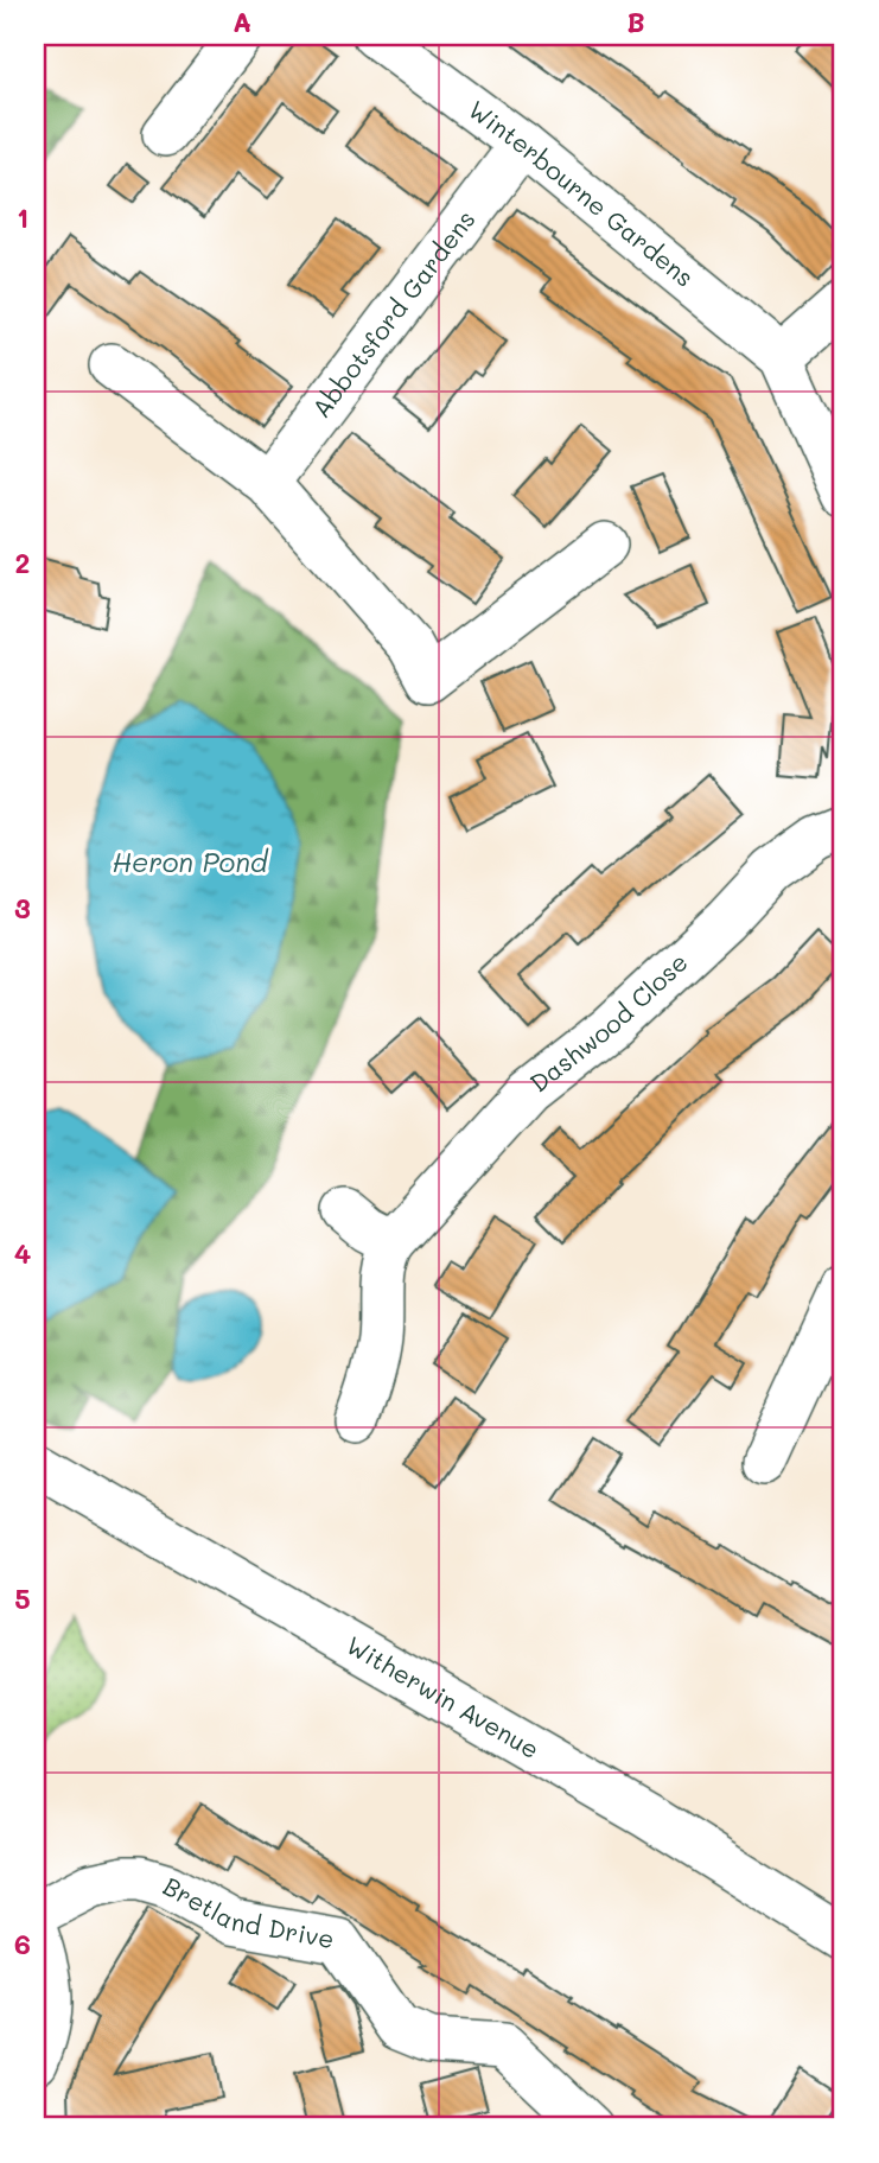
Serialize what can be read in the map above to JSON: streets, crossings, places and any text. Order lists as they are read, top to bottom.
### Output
{
  "streets": {
    "street": [
      "Winterbourne Gardens",
      "Abbotsford Gardens",
      "Dashwood Close",
      "Witherwin Avenue",
      "Bretland Drive"
    ]
  },
  "crossings": [
    ["Winterbourne Gardens", "Abbotsford Gardens"]
  ],
  "water": ["Heron Pond"],
  "grid": {
    "columns": ["A", "B"],
    "rows": [
      "1",
      "2",
      "3",
      "4",
      "5",
      "6"
    ]
  }
}
